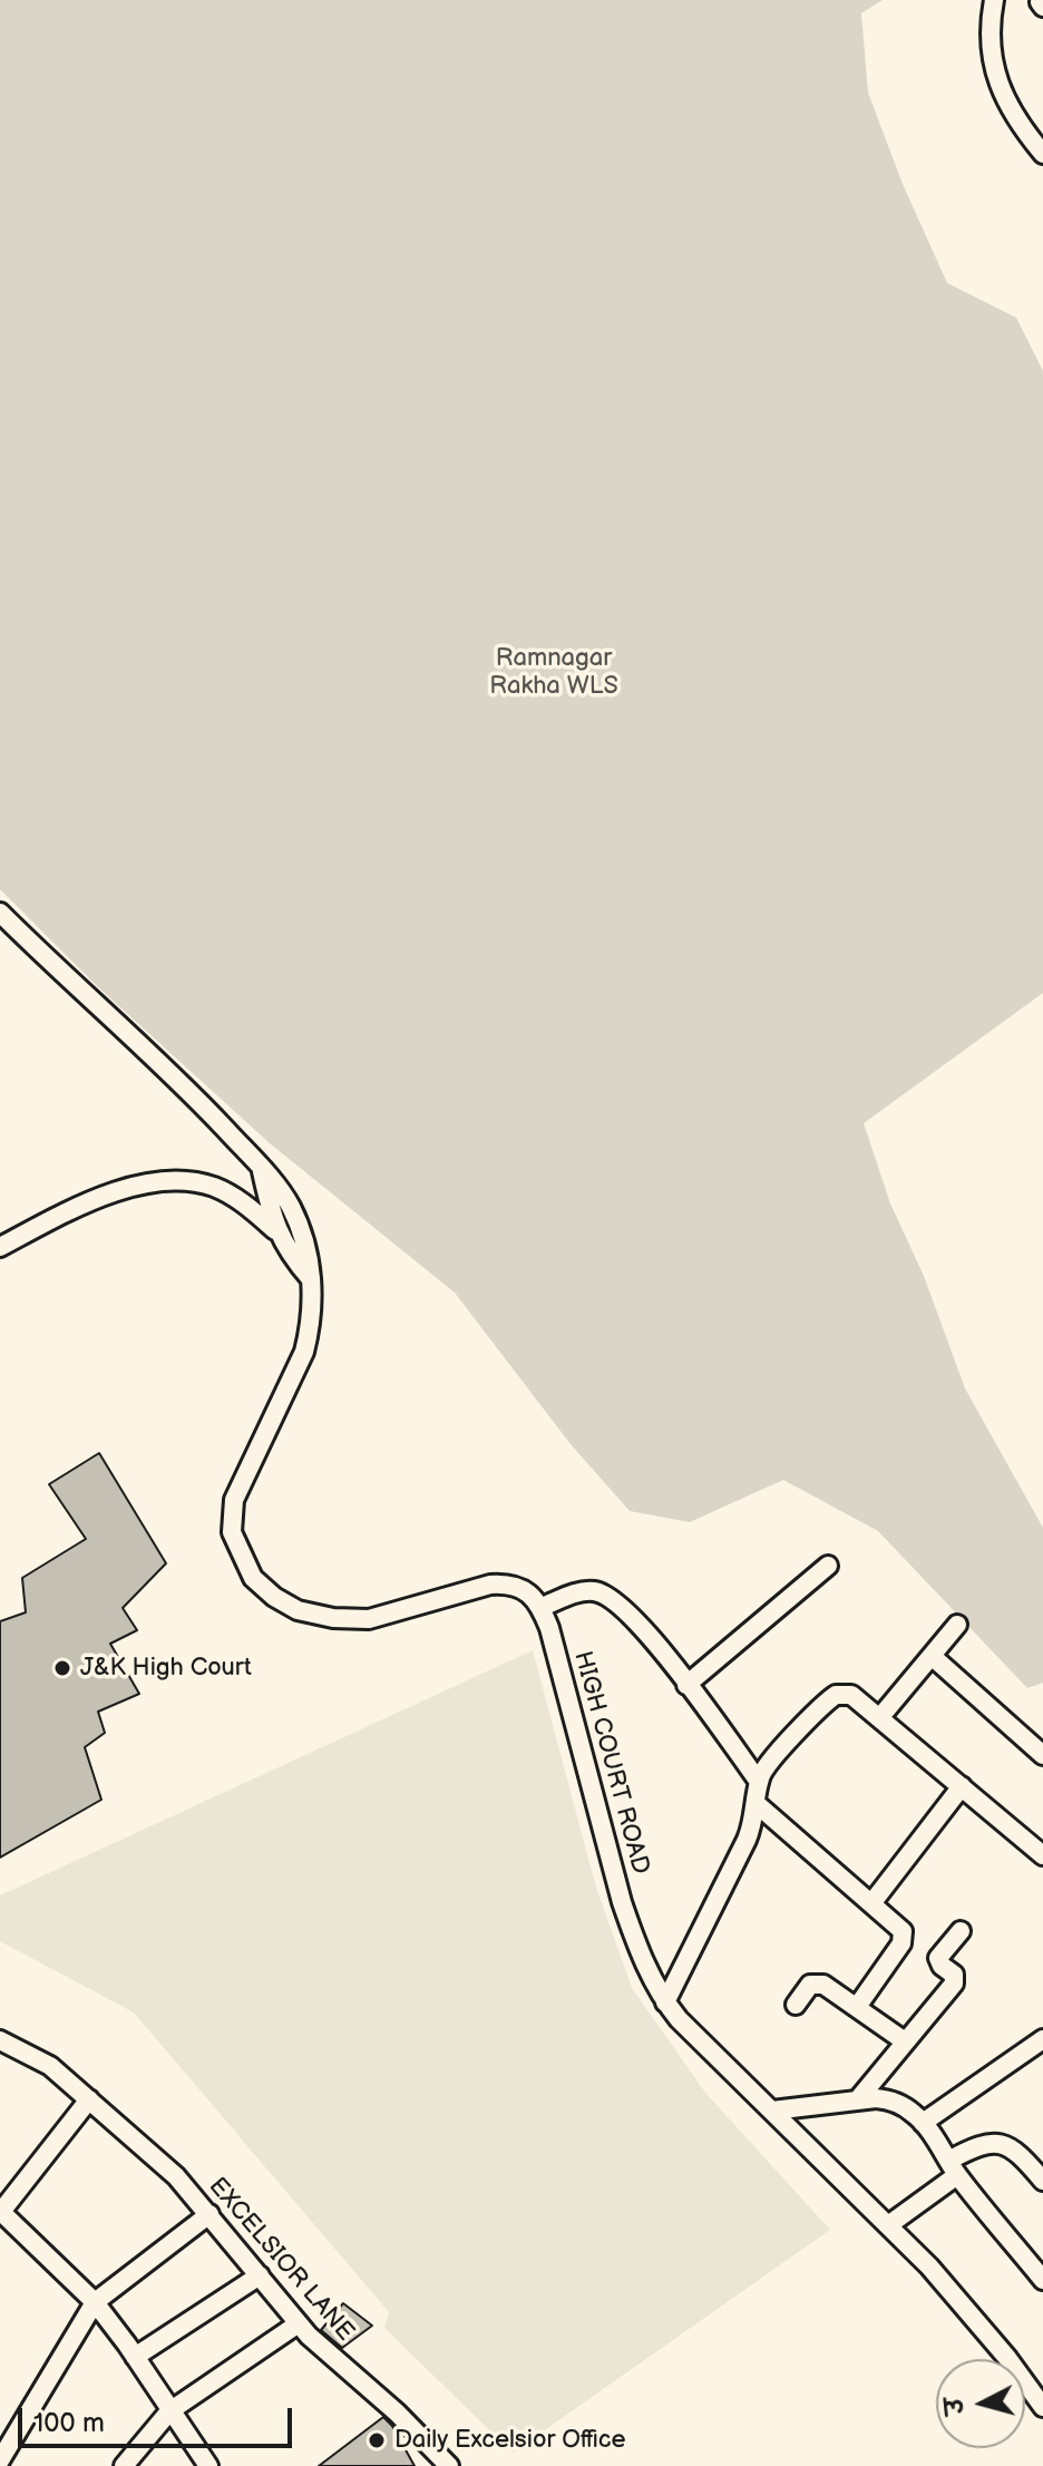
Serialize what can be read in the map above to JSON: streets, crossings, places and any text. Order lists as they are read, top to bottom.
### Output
{
  "streets": {
    "street": ["HIGH COURT ROAD", "EXCELSIOR LANE"]
  },
  "parks": ["Ramnagar Rakha WLS"],
  "places": ["J&K High Court", "Daily Excelsior Office"],
  "scale_bar": "100 m",
  "north": "left"
}
